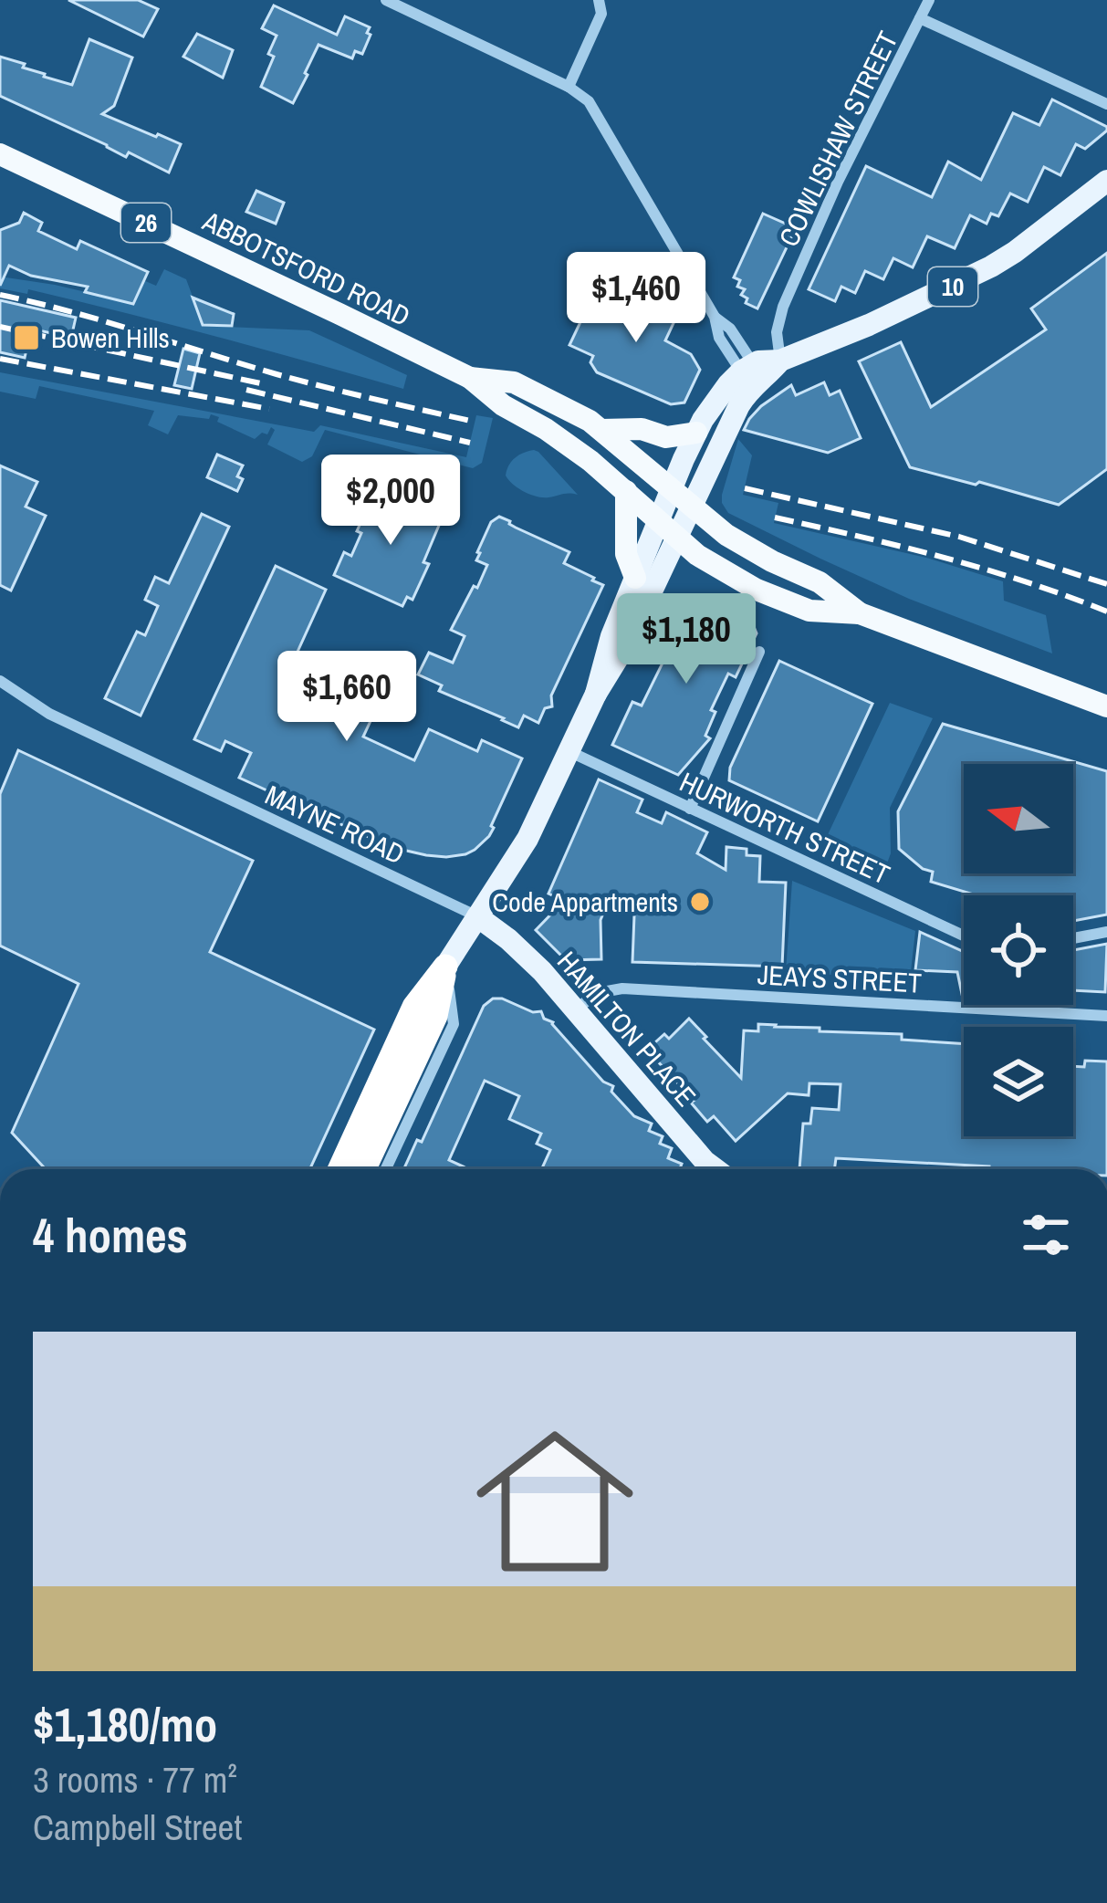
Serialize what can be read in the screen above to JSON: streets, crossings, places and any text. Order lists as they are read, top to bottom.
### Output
{
  "streets": {
    "highway": ["26", "ABBOTSFORD ROAD"],
    "main road": ["10", "HAMILTON PLACE"],
    "street": [
      "COWLISHAW STREET",
      "MAYNE ROAD",
      "HURWORTH STREET",
      "JEAYS STREET"
    ]
  },
  "crossings": [
    ["COWLISHAW STREET", "10"],
    ["26", "ABBOTSFORD ROAD"],
    ["MAYNE ROAD", "HAMILTON PLACE"],
    ["JEAYS STREET", "HAMILTON PLACE"]
  ],
  "places": {
    "transit": ["Bowen Hills"],
    "other": ["Code Appartments"]
  },
  "north": "left",
  "page": {
    "price": [
      "$1,460",
      "$2,000",
      "$1,180",
      "$1,660"
    ],
    "heading": "4 homes",
    "list": [
      {
        "name": "$1,180/mo",
        "note": "3 rooms · 77 m² · Campbell Street"
      }
    ]
  }
}
